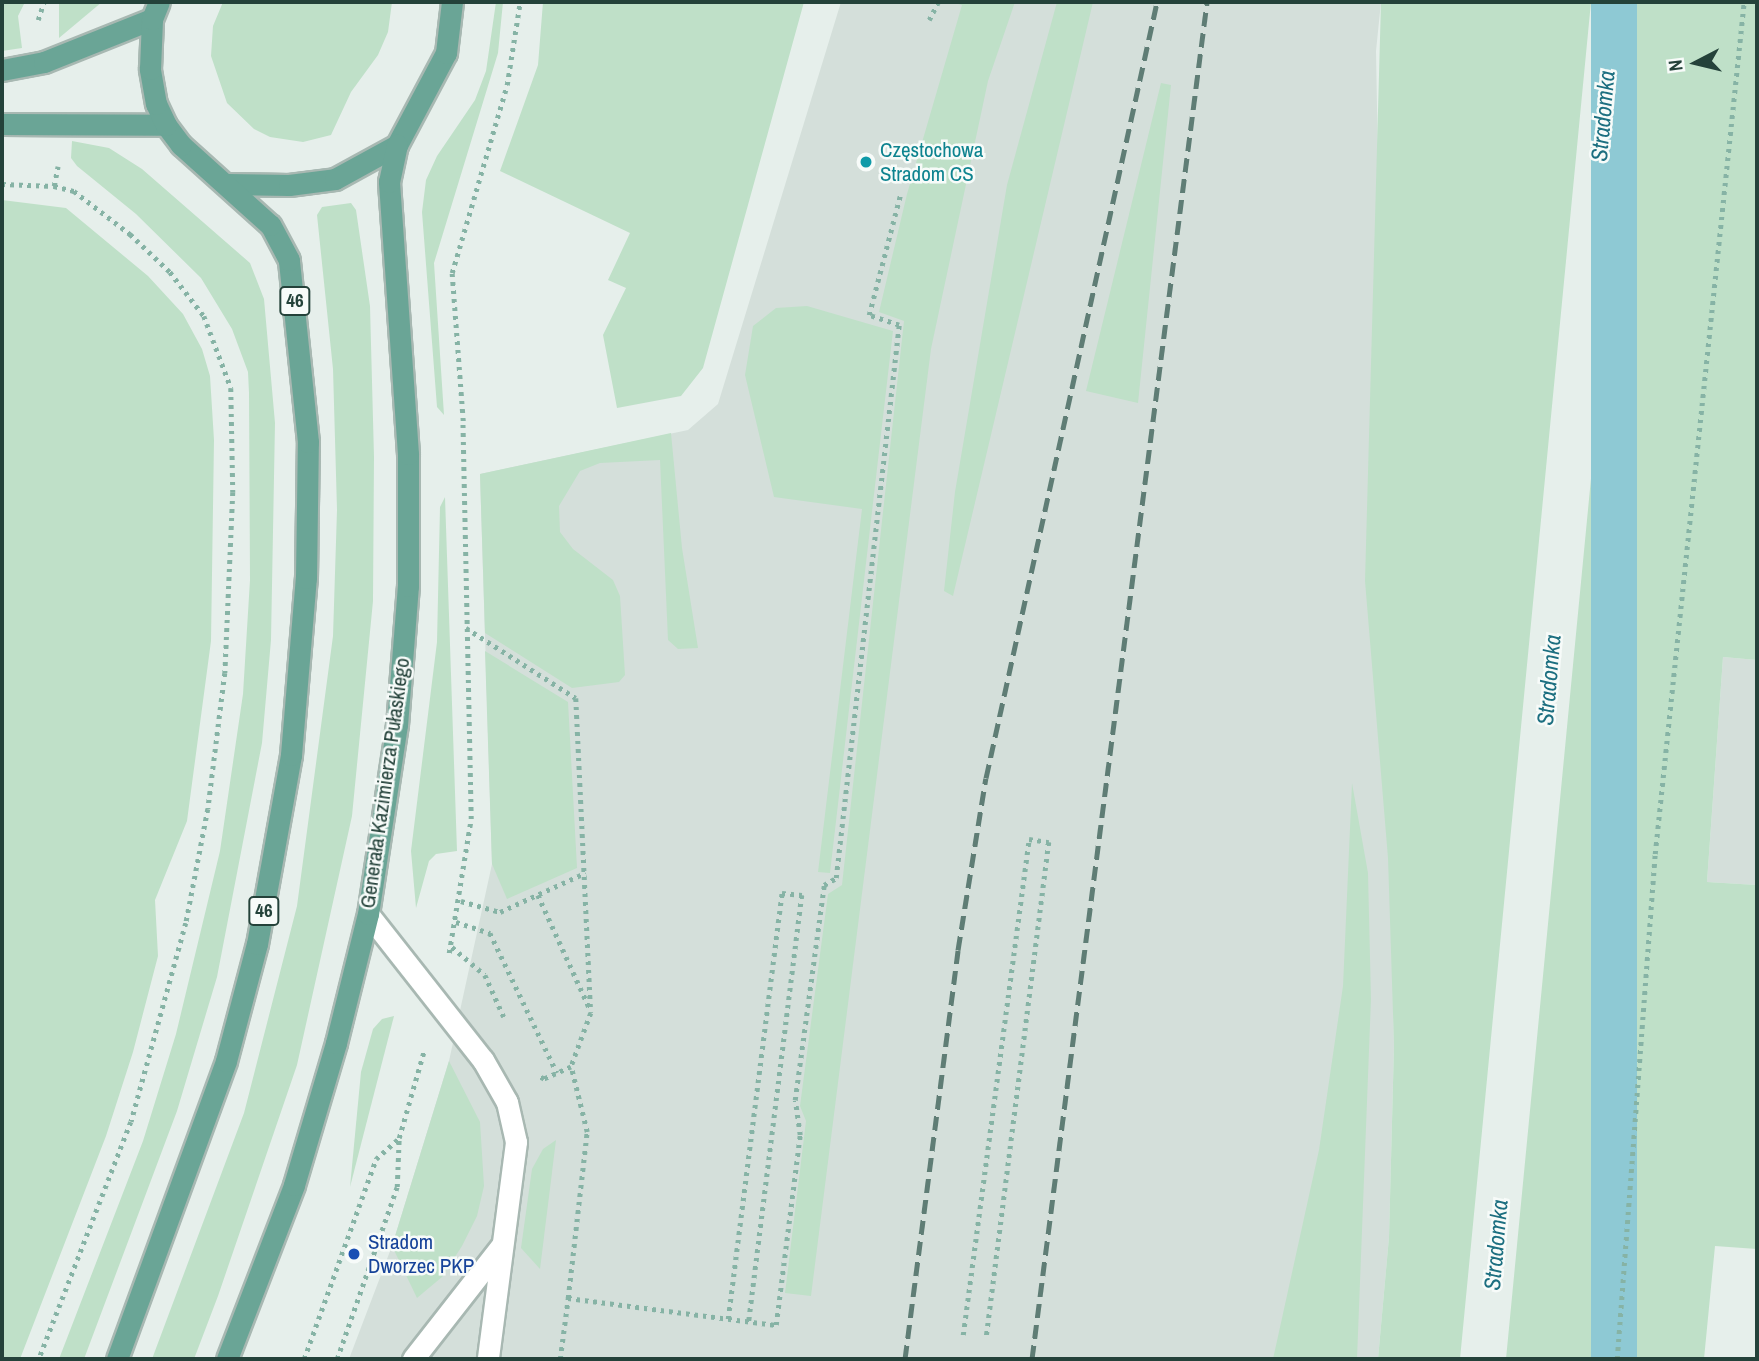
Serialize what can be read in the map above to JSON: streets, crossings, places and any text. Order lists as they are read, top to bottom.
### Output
{
  "streets": {
    "main road": ["46", "Generała Kazimierza Pułaskiego"]
  },
  "water": ["Stradomka"],
  "places": ["Częstochowa Stradom CS", "Stradom Dworzec PKP"],
  "north": "left"
}
